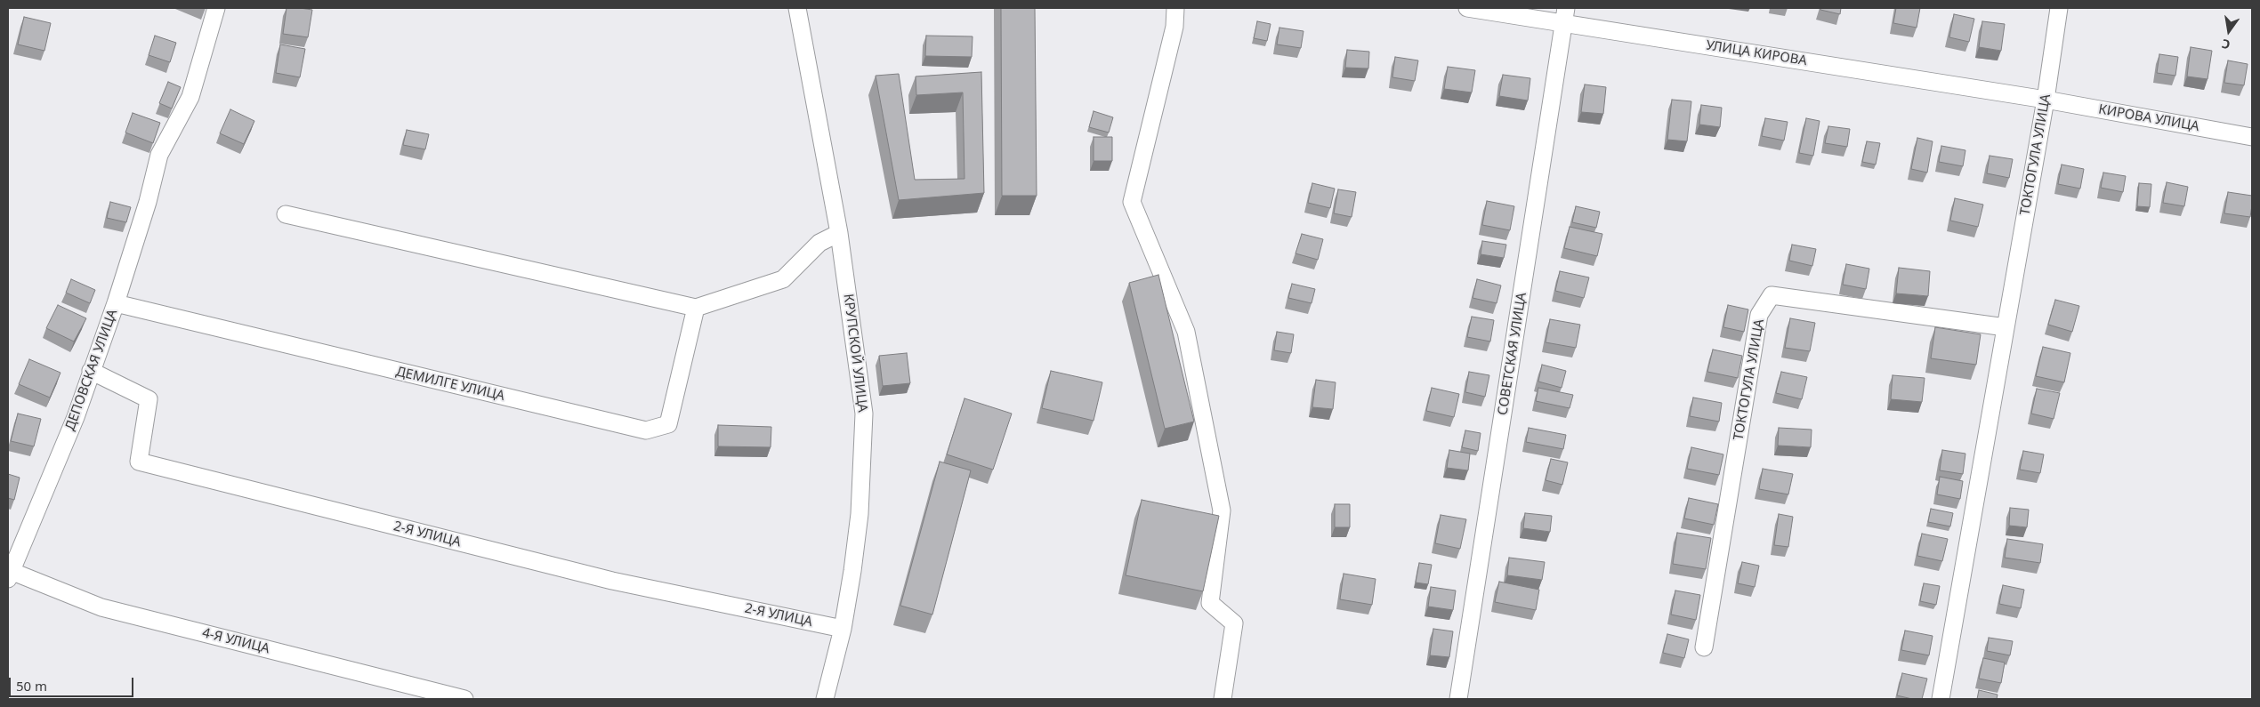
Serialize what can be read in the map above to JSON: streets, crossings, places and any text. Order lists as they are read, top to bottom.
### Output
{
  "streets": {
    "street": [
      "УЛИЦА КИРОВА",
      "КИРОВА УЛИЦА",
      "ТОКТОГУЛА УЛИЦА",
      "КРУПСКОЙ УЛИЦА",
      "СОВЕТСКАЯ УЛИЦА",
      "ДЕПОВСКАЯ УЛИЦА",
      "ДЕМИЛГЕ УЛИЦА",
      "2-Я УЛИЦА",
      "4-Я УЛИЦА"
    ]
  },
  "crossings": [
    ["УЛИЦА КИРОВА", "КИРОВА УЛИЦА"],
    ["УЛИЦА КИРОВА", "ТОКТОГУЛА УЛИЦА"],
    ["УЛИЦА КИРОВА", "СОВЕТСКАЯ УЛИЦА"],
    ["КИРОВА УЛИЦА", "ТОКТОГУЛА УЛИЦА"],
    ["КРУПСКОЙ УЛИЦА", "2-Я УЛИЦА"],
    ["ДЕПОВСКАЯ УЛИЦА", "ДЕМИЛГЕ УЛИЦА"],
    ["ДЕПОВСКАЯ УЛИЦА", "2-Я УЛИЦА"],
    ["ДЕПОВСКАЯ УЛИЦА", "4-Я УЛИЦА"]
  ],
  "scale_bar": "50 m",
  "north": "bottom"
}
